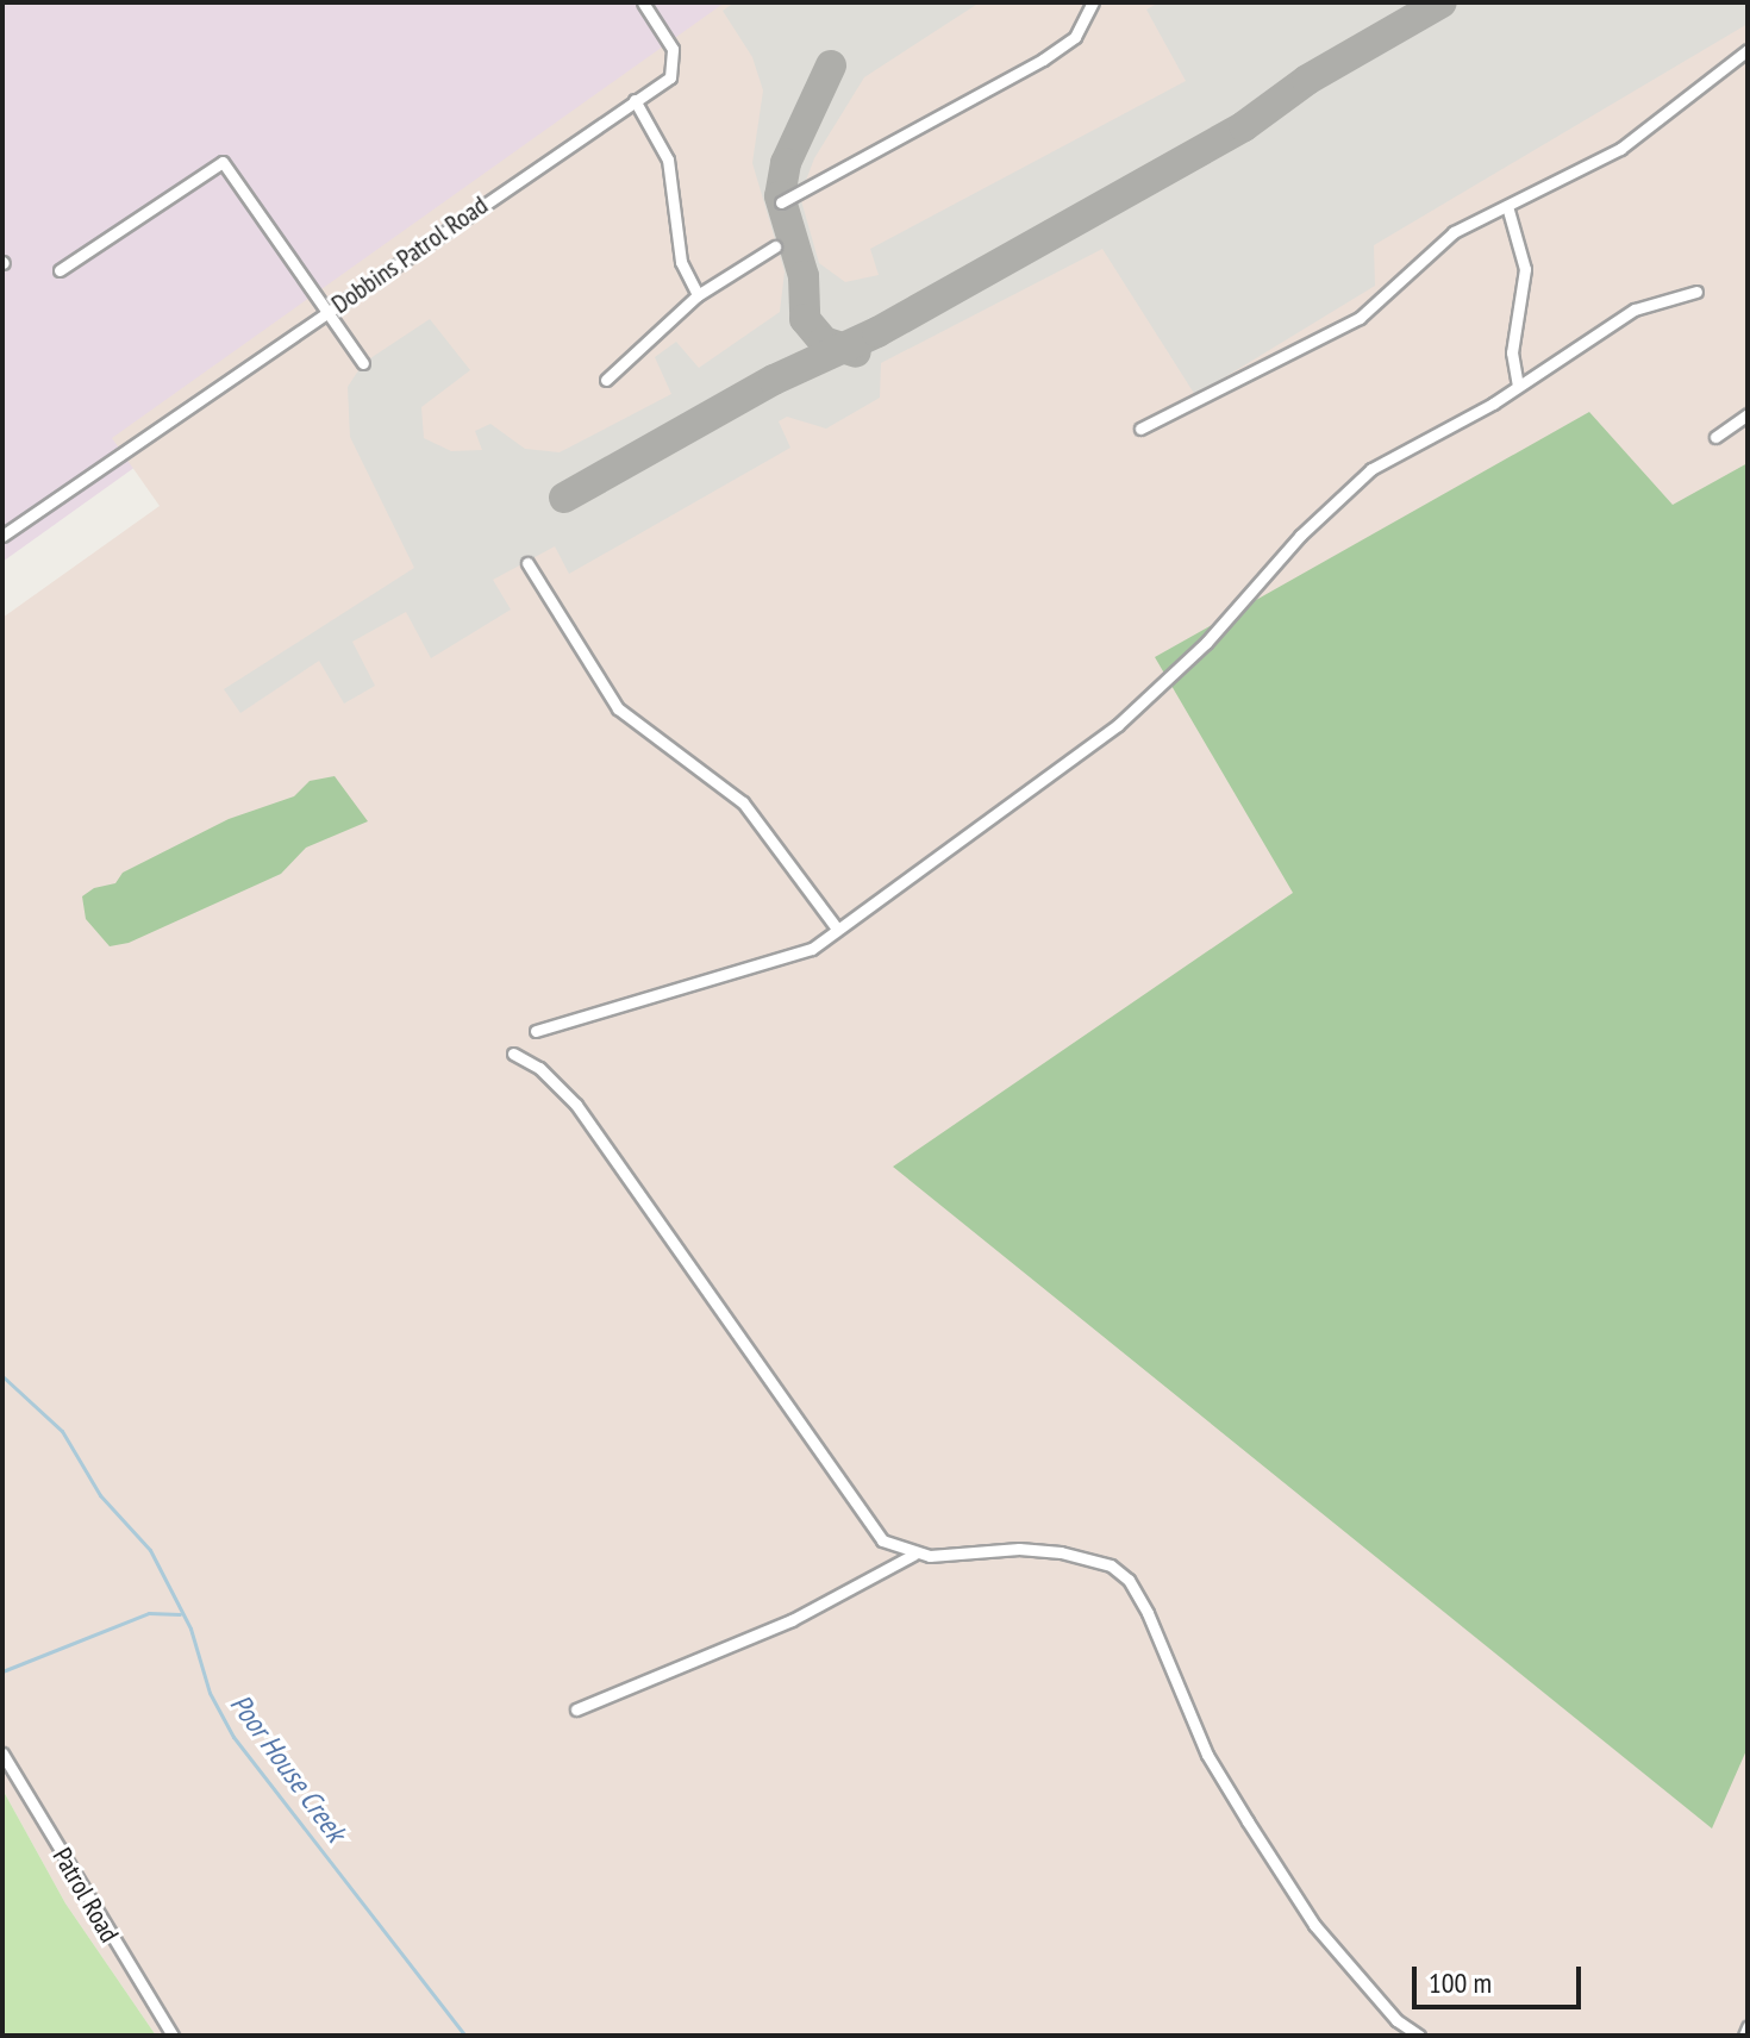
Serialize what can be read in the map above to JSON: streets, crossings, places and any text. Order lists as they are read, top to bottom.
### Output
{
  "streets": {
    "street": ["Dobbins Patrol Road", "Patrol Road"]
  },
  "water": ["Poor House Creek"],
  "scale_bar": "100 m"
}
